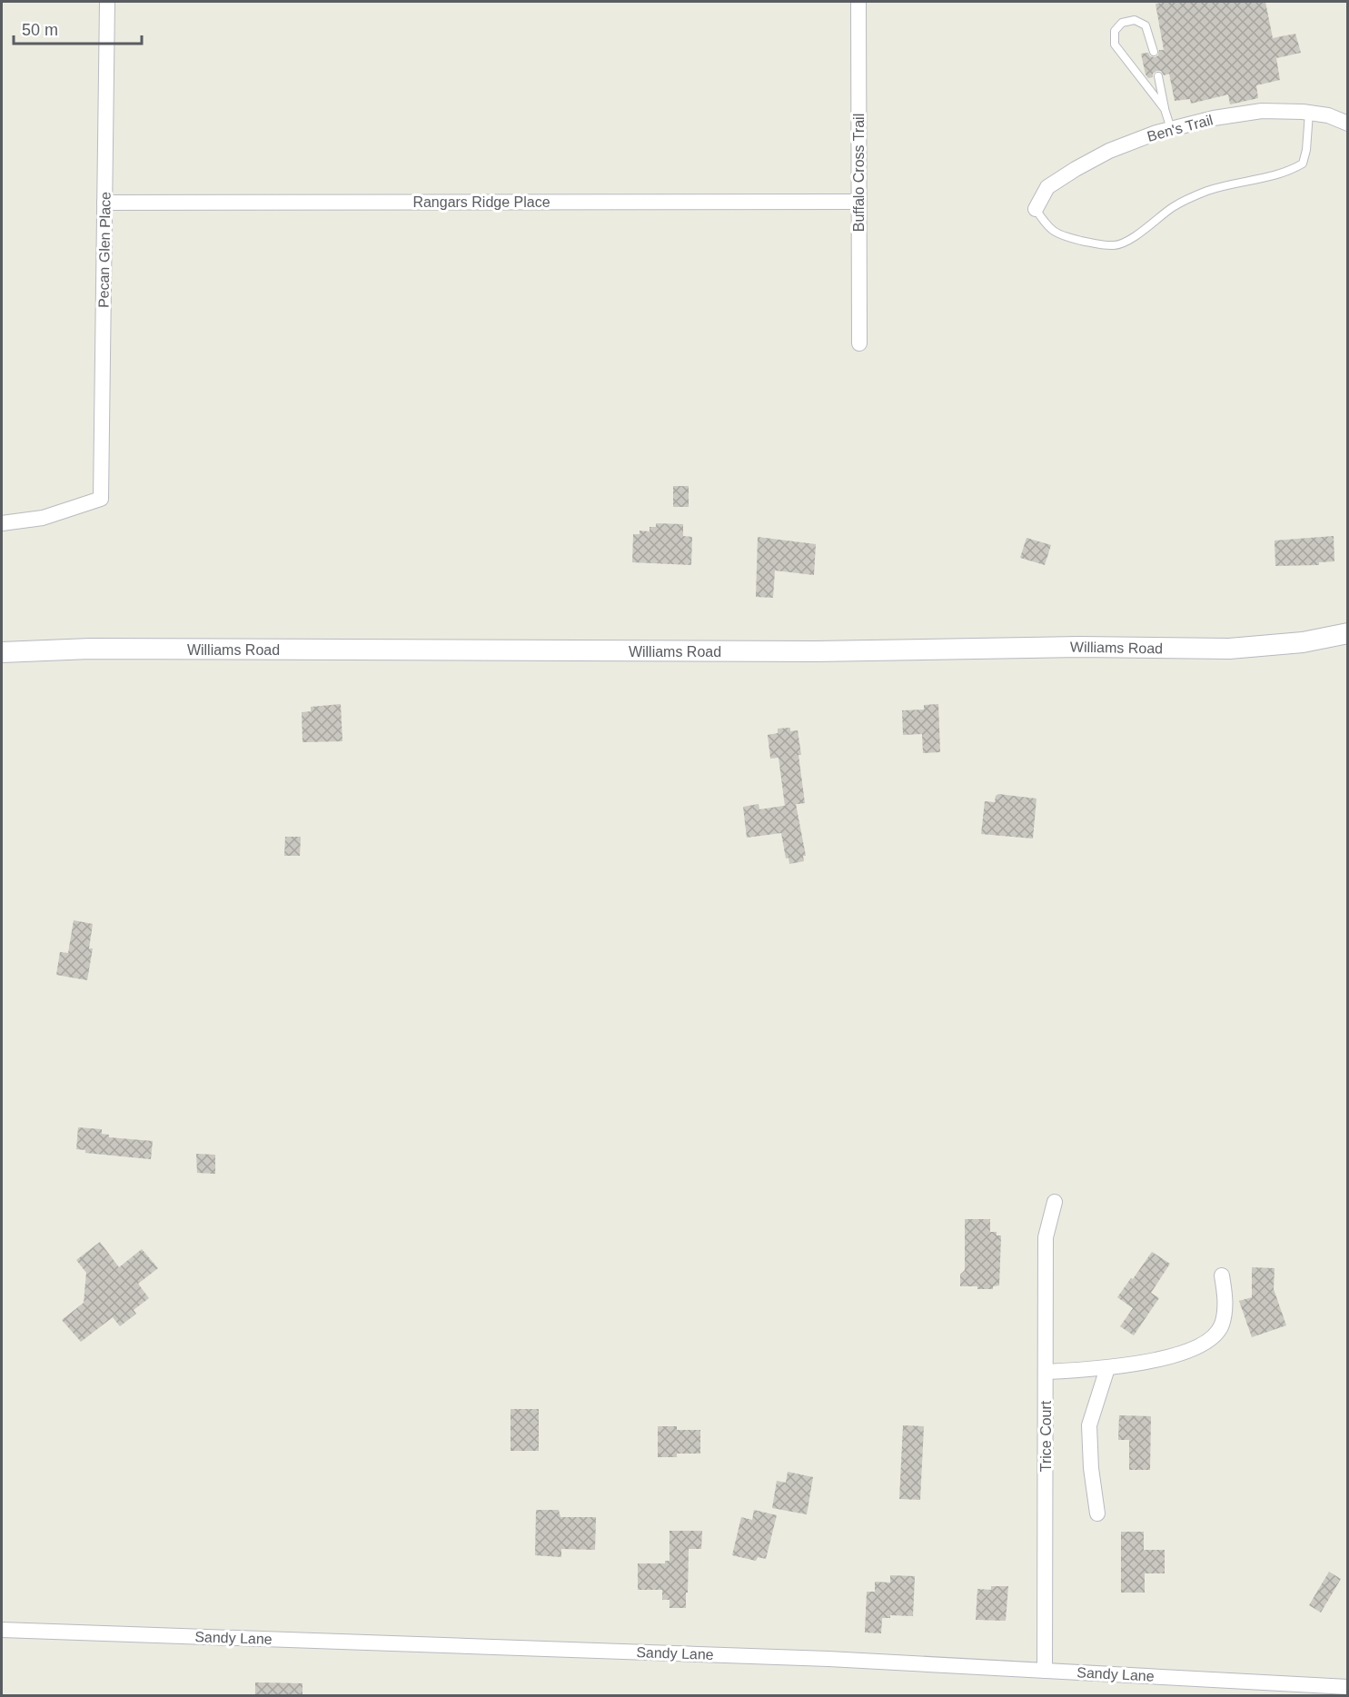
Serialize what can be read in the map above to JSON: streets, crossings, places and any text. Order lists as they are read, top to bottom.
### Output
{
  "streets": {
    "street": [
      "Ben's Trail",
      "Buffalo Cross Trail",
      "Rangars Ridge Place",
      "Pecan Glen Place",
      "Williams Road",
      "Trice Court",
      "Sandy Lane"
    ]
  },
  "crossings": [
    ["Buffalo Cross Trail", "Rangars Ridge Place"],
    ["Rangars Ridge Place", "Pecan Glen Place"],
    ["Trice Court", "Sandy Lane"]
  ],
  "scale_bar": "50 m"
}
